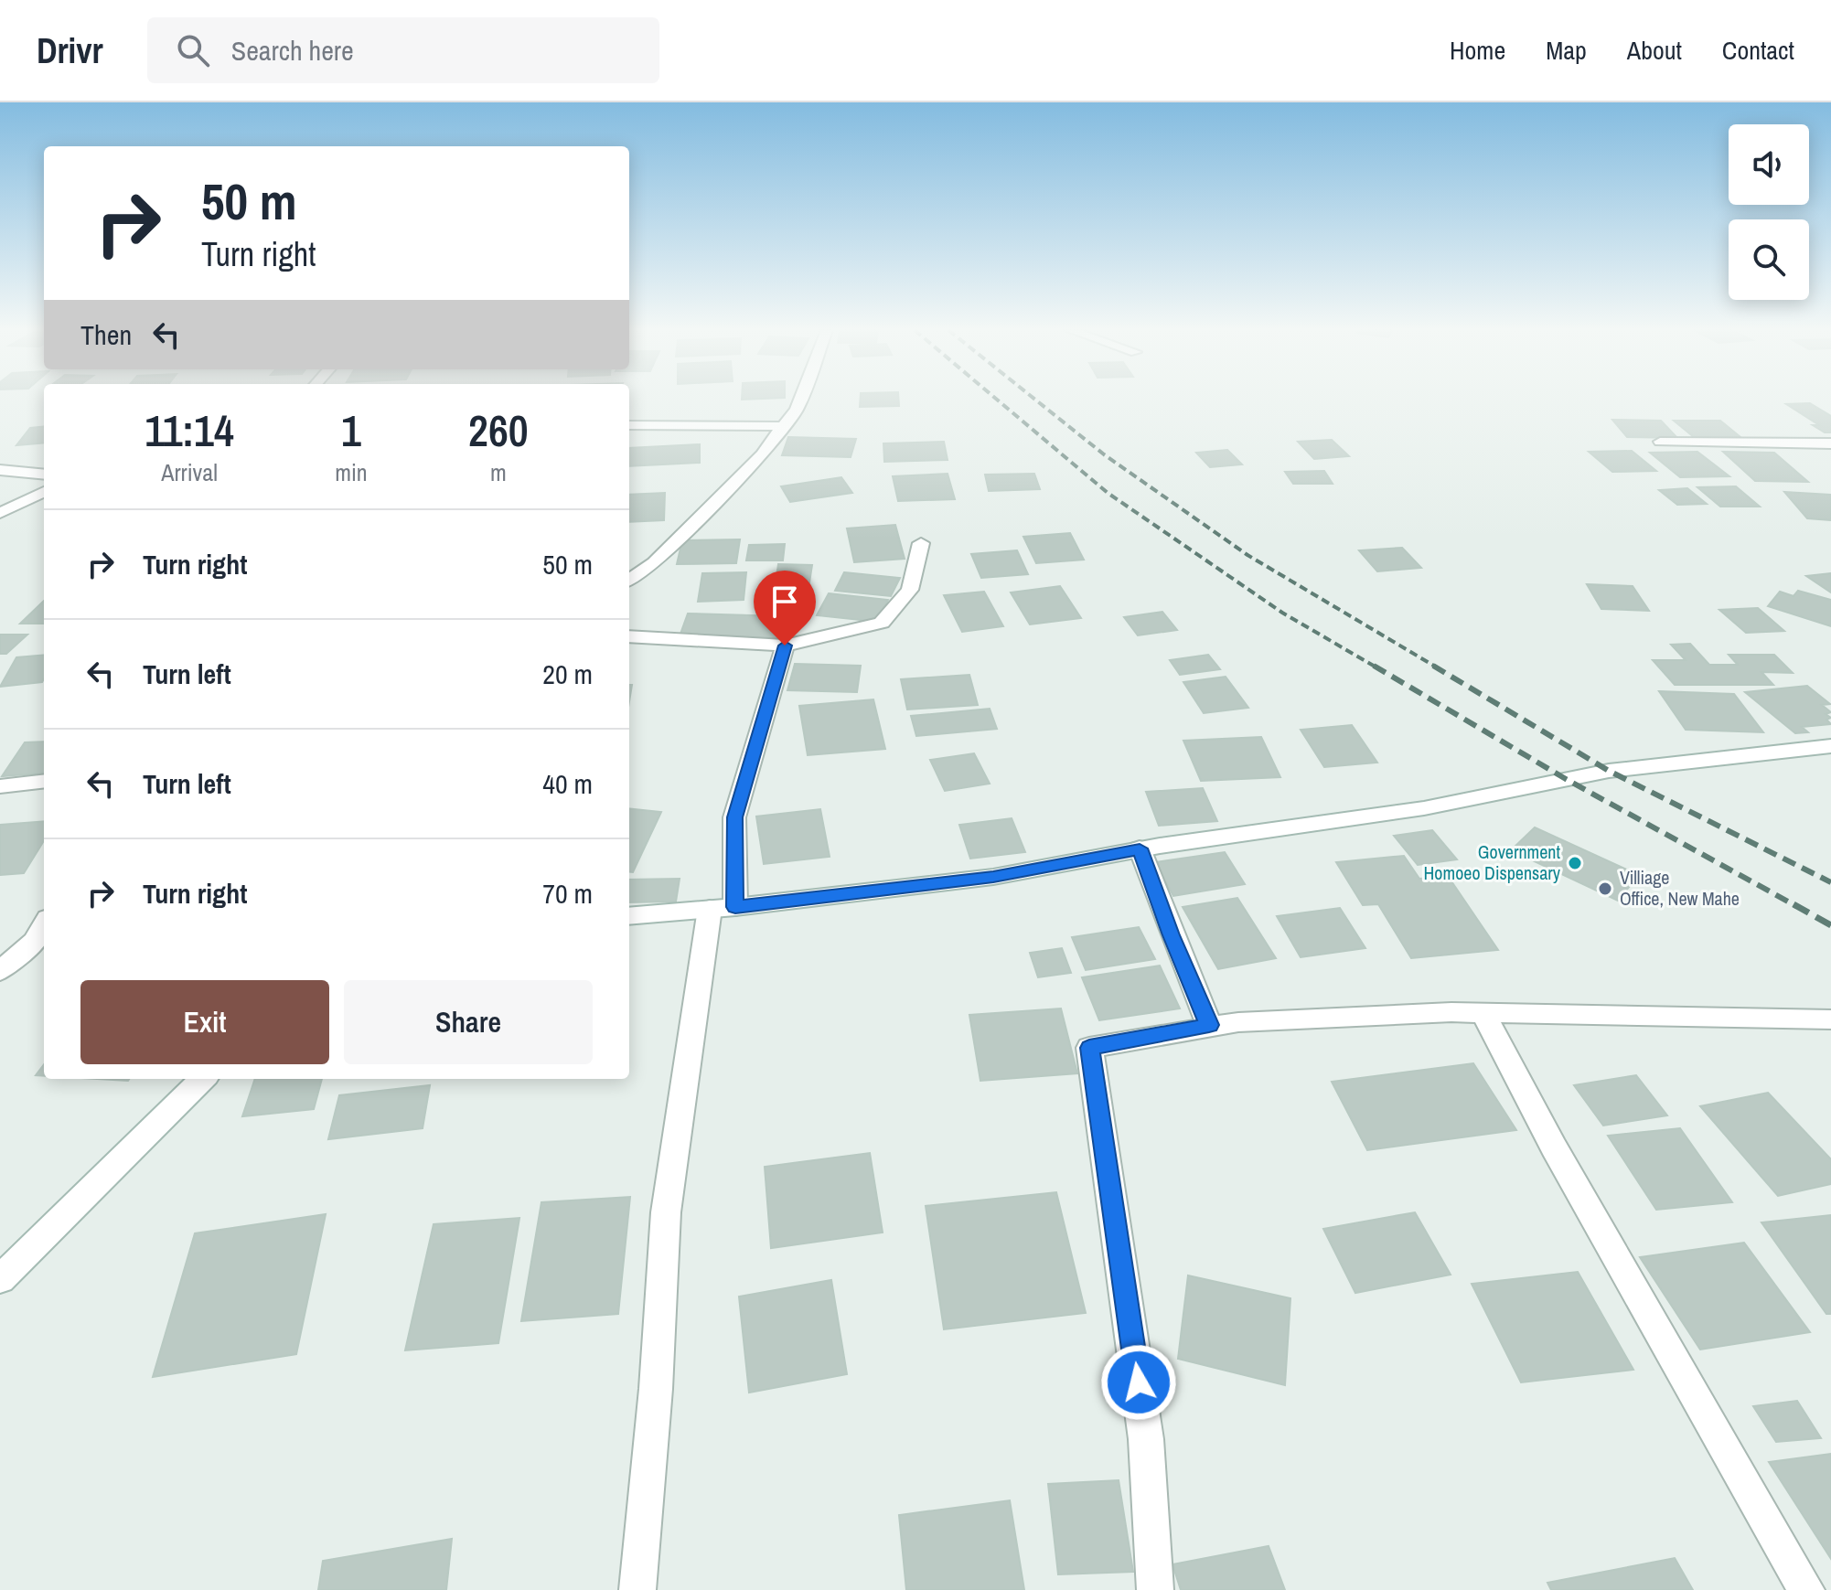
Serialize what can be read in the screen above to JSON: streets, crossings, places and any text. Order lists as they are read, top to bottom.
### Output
{
  "places": ["Government Homoeo Dispensary", "Villiage Office, New Mahe"],
  "page": {
    "header": "Drivr",
    "search": "Search here",
    "nav": [
      "Home",
      "Map",
      "About",
      "Contact"
    ],
    "turn": ["50 m", "Turn right"],
    "then": "Then",
    "eta": [
      "11:14",
      "Arrival",
      "1",
      "min",
      "260",
      "m"
    ],
    "list": [
      {
        "name": "Turn right",
        "value": "50 m"
      },
      {
        "name": "Turn left",
        "value": "20 m"
      },
      {
        "name": "Turn left",
        "value": "40 m"
      },
      {
        "name": "Turn right",
        "value": "70 m"
      }
    ],
    "buttons": ["Exit", "Share"]
  }
}
